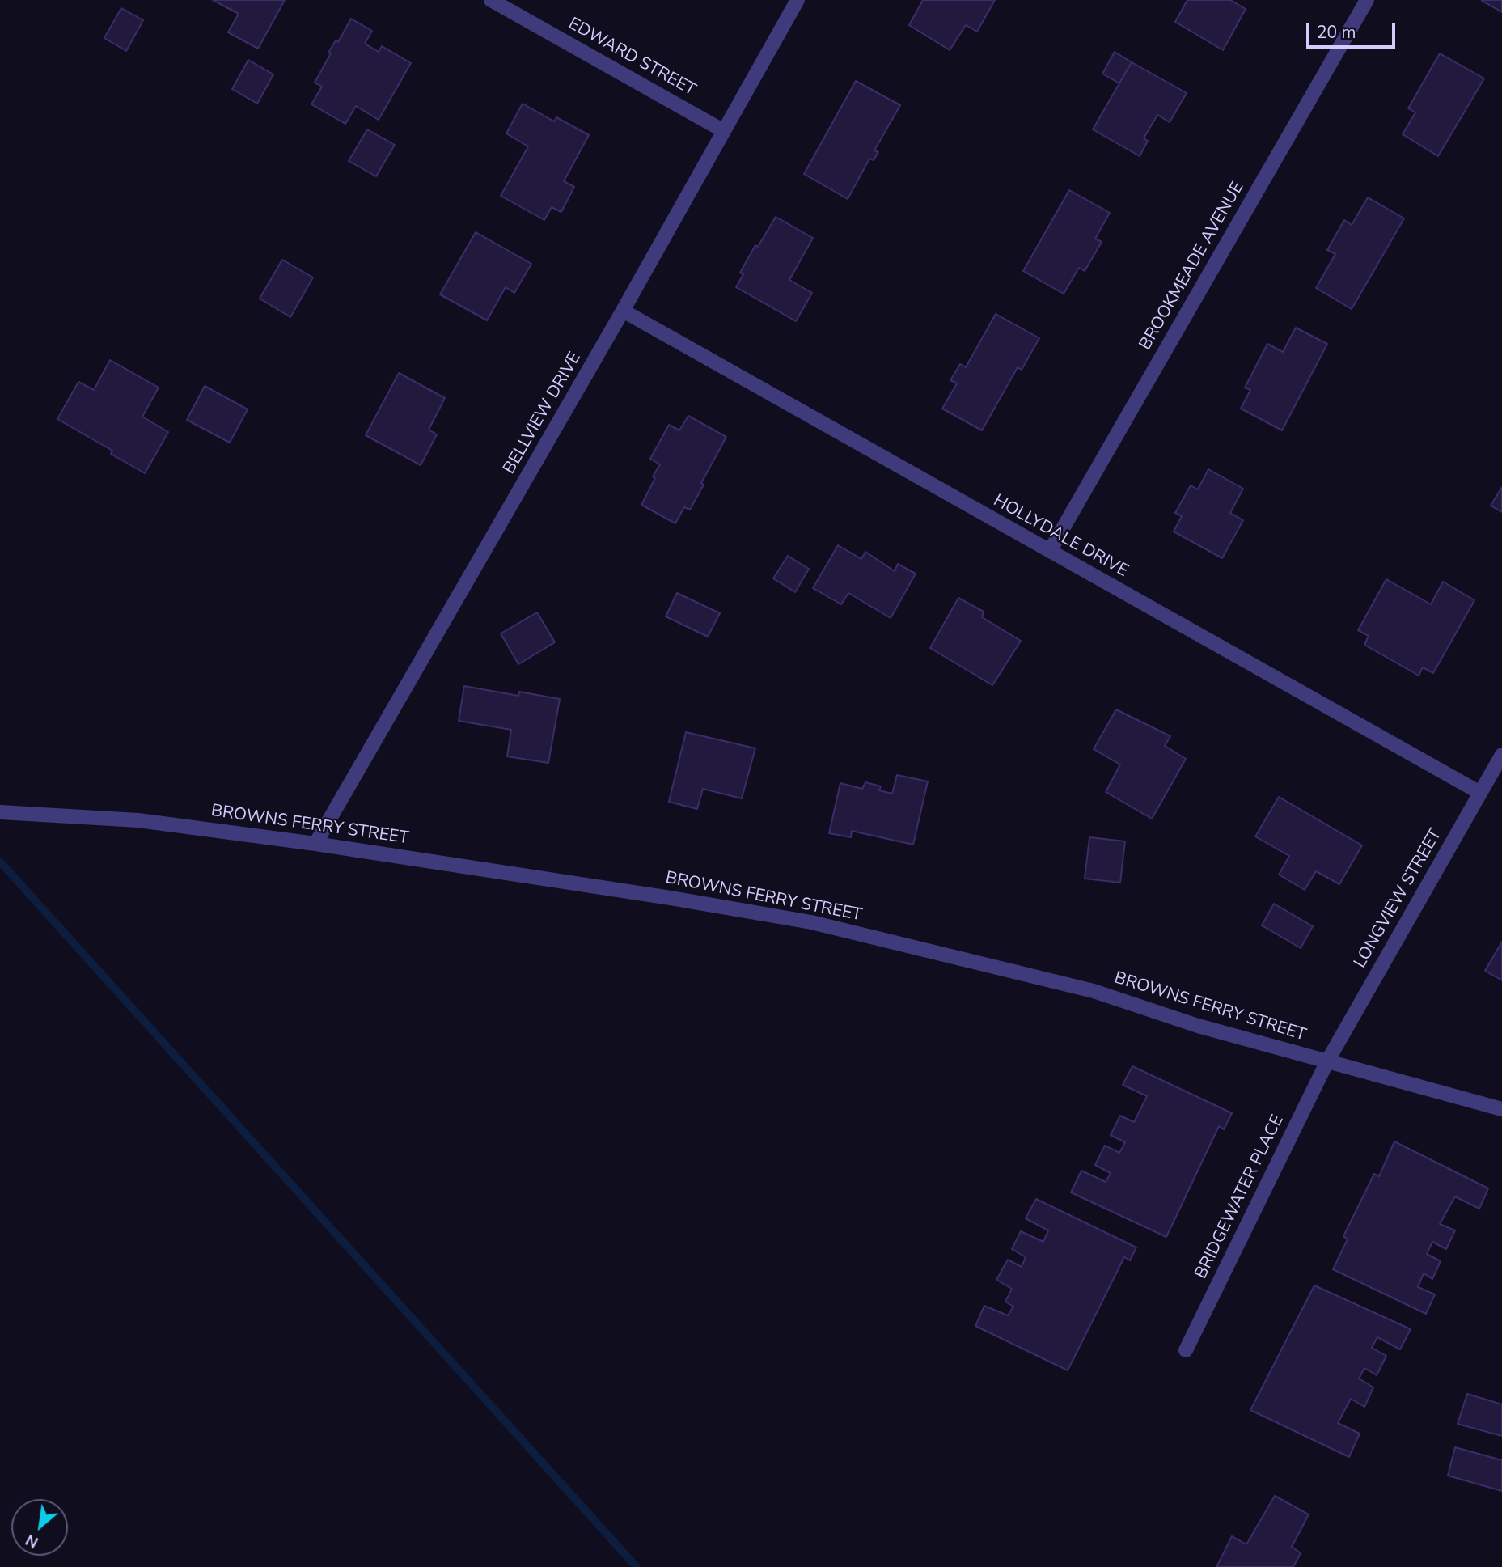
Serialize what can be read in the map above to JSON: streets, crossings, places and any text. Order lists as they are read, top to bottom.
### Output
{
  "streets": {
    "street": [
      "EDWARD STREET",
      "BROOKMEADE AVENUE",
      "BELLVIEW DRIVE",
      "HOLLYDALE DRIVE",
      "BROWNS FERRY STREET",
      "LONGVIEW STREET",
      "BRIDGEWATER PLACE"
    ]
  },
  "crossings": [
    ["EDWARD STREET", "BELLVIEW DRIVE"],
    ["BROOKMEADE AVENUE", "HOLLYDALE DRIVE"],
    ["BELLVIEW DRIVE", "HOLLYDALE DRIVE"],
    ["BELLVIEW DRIVE", "BROWNS FERRY STREET"],
    ["HOLLYDALE DRIVE", "LONGVIEW STREET"],
    ["BROWNS FERRY STREET", "LONGVIEW STREET"],
    ["BROWNS FERRY STREET", "BRIDGEWATER PLACE"],
    ["LONGVIEW STREET", "BRIDGEWATER PLACE"]
  ],
  "scale_bar": "20 m",
  "north": "bottom left"
}
